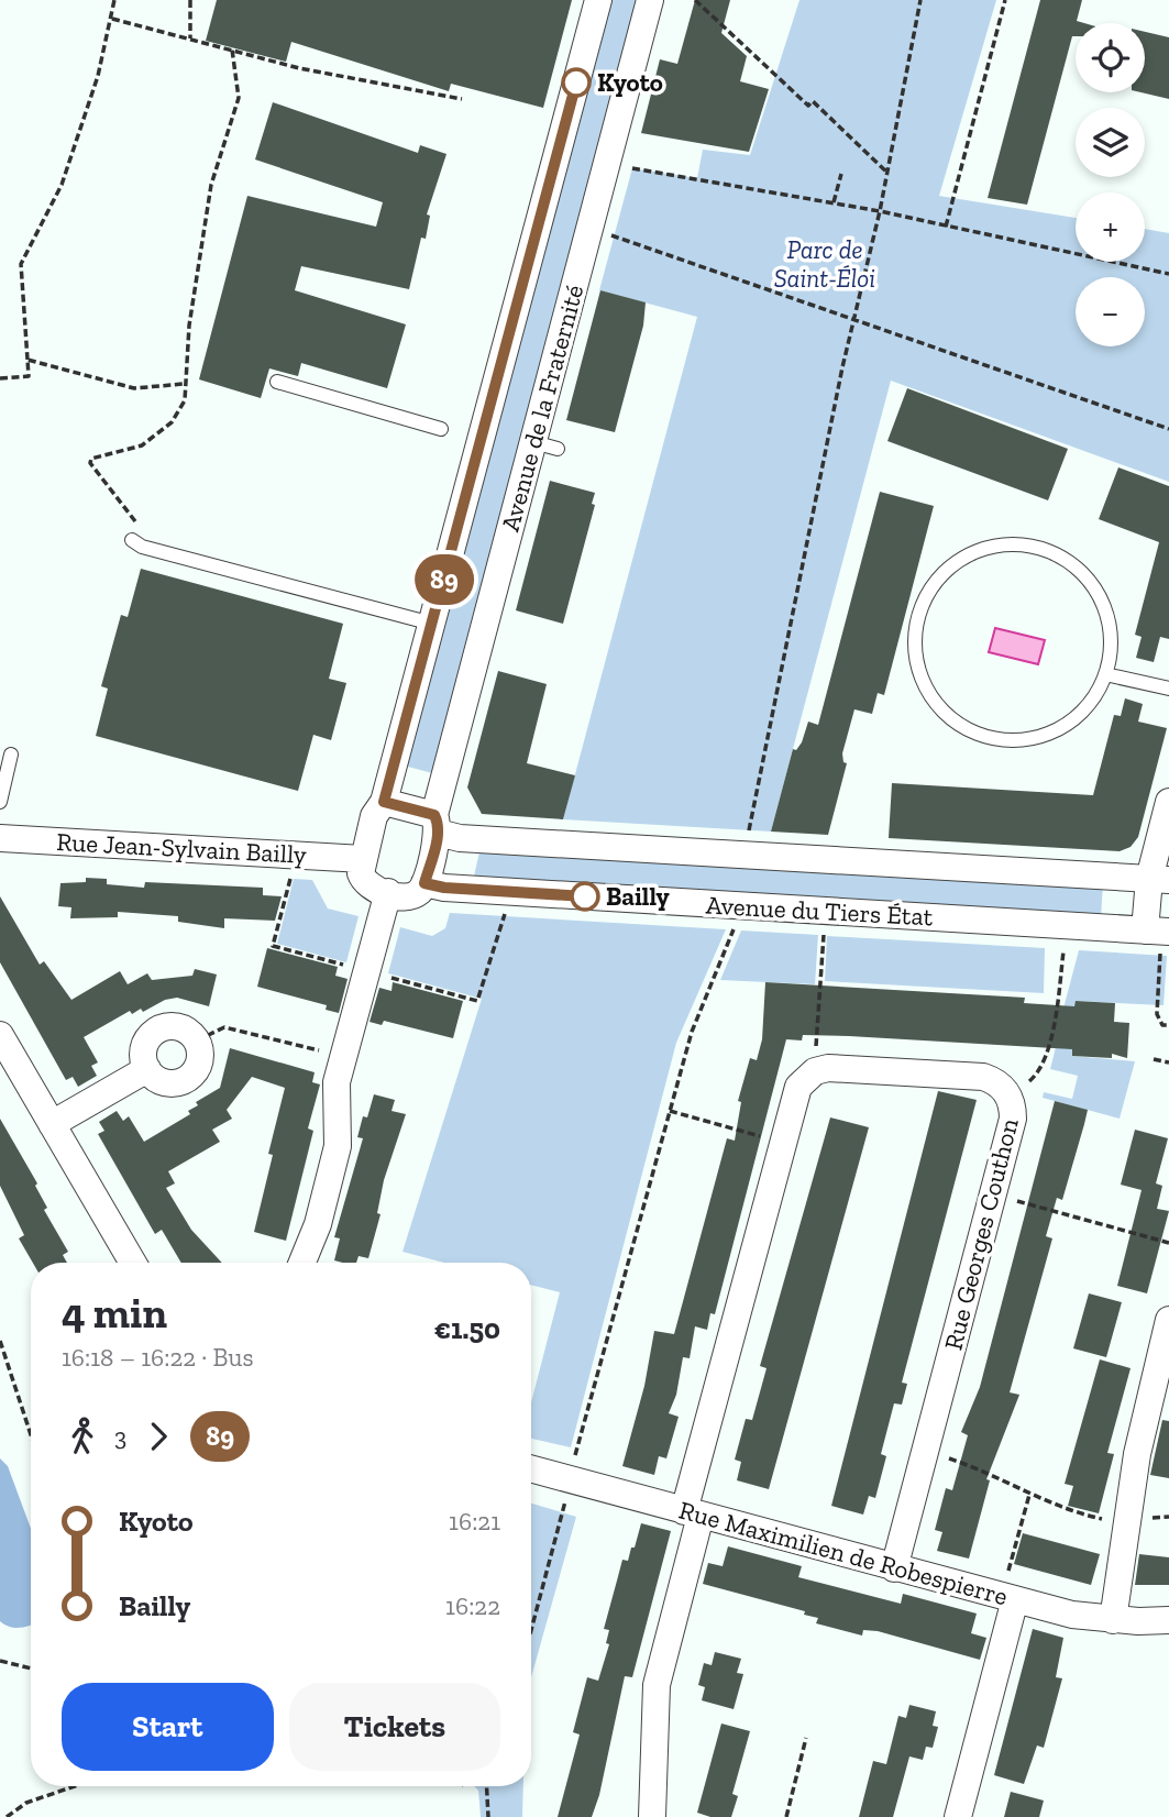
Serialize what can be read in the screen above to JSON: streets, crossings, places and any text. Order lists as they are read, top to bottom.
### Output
{
  "streets": {
    "street": [
      "Avenue de la Fraternité",
      "Rue Jean-Sylvain Bailly",
      "Avenue du Tiers État",
      "Rue Georges Couthon",
      "Rue Maximilien de Robespierre"
    ]
  },
  "crossings": [
    ["Avenue de la Fraternité", "Rue Jean-Sylvain Bailly"],
    ["Avenue de la Fraternité", "Avenue du Tiers État"],
    ["Rue Jean-Sylvain Bailly", "Avenue du Tiers État"],
    ["Rue Georges Couthon", "Rue Maximilien de Robespierre"]
  ],
  "parks": ["Parc de Saint-Éloi"],
  "places": ["Kyoto", "Bailly"],
  "lines": ["bus line 89"],
  "page": {
    "on_map": "89",
    "map_buttons": ["+", "−"],
    "heading": ["4 min", "16:18 – 16:22 · Bus", "€1.50"],
    "legs": ["3", "89"],
    "list": [
      {
        "name": "Kyoto",
        "value": "16:21"
      },
      {
        "name": "Bailly",
        "value": "16:22"
      }
    ],
    "buttons": ["Start", "Tickets"]
  }
}
